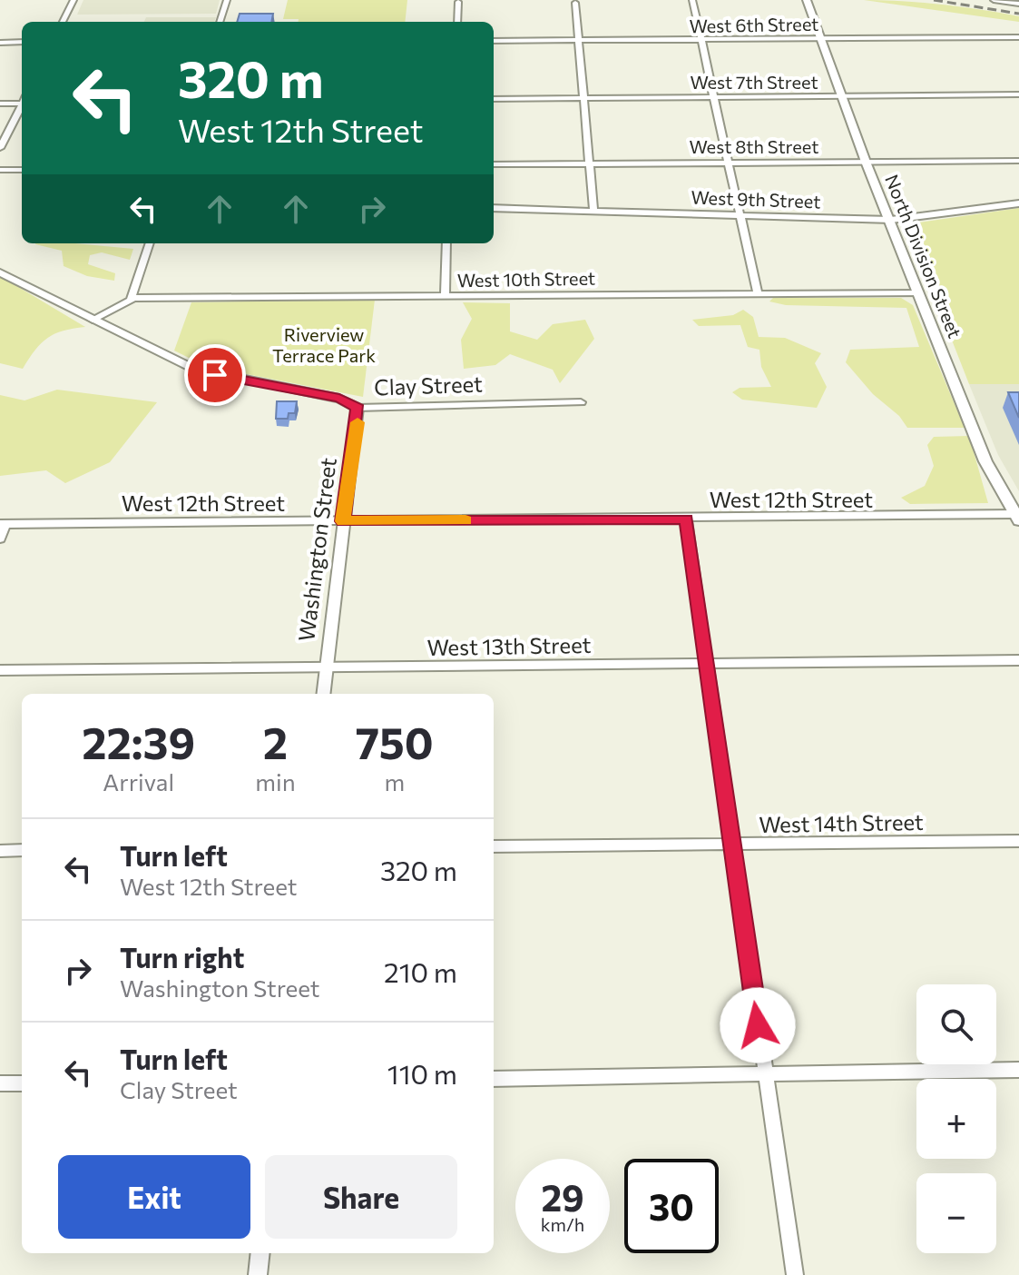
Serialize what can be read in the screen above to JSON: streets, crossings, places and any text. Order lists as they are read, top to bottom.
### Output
{
  "streets": {
    "main road": ["North Division Street"],
    "street": [
      "West 6th Street",
      "West 7th Street",
      "West 8th Street",
      "West 9th Street",
      "West 10th Street",
      "Clay Street",
      "West 12th Street",
      "Washington Street",
      "West 13th Street",
      "West 14th Street"
    ]
  },
  "crossings": [
    ["West 6th Street", "North Division Street"],
    ["West 7th Street", "North Division Street"],
    ["West 8th Street", "North Division Street"],
    ["West 9th Street", "North Division Street"],
    ["North Division Street", "West 10th Street"],
    ["North Division Street", "West 12th Street"],
    ["Clay Street", "Washington Street"],
    ["West 12th Street", "Washington Street"],
    ["Washington Street", "West 13th Street"]
  ],
  "parks": ["Riverview Terrace Park"],
  "page": {
    "turn": ["320 m", "West 12th Street"],
    "eta": [
      "22:39",
      "Arrival",
      "2",
      "min",
      "750",
      "m"
    ],
    "list": [
      {
        "name": "Turn left",
        "note": "West 12th Street",
        "value": "320 m"
      },
      {
        "name": "Turn right",
        "note": "Washington Street",
        "value": "210 m"
      },
      {
        "name": "Turn left",
        "note": "Clay Street",
        "value": "110 m"
      }
    ],
    "map_buttons": ["+", "−"],
    "buttons": ["Exit", "Share"],
    "speed": "29 km/h",
    "limit": "30"
  }
}
